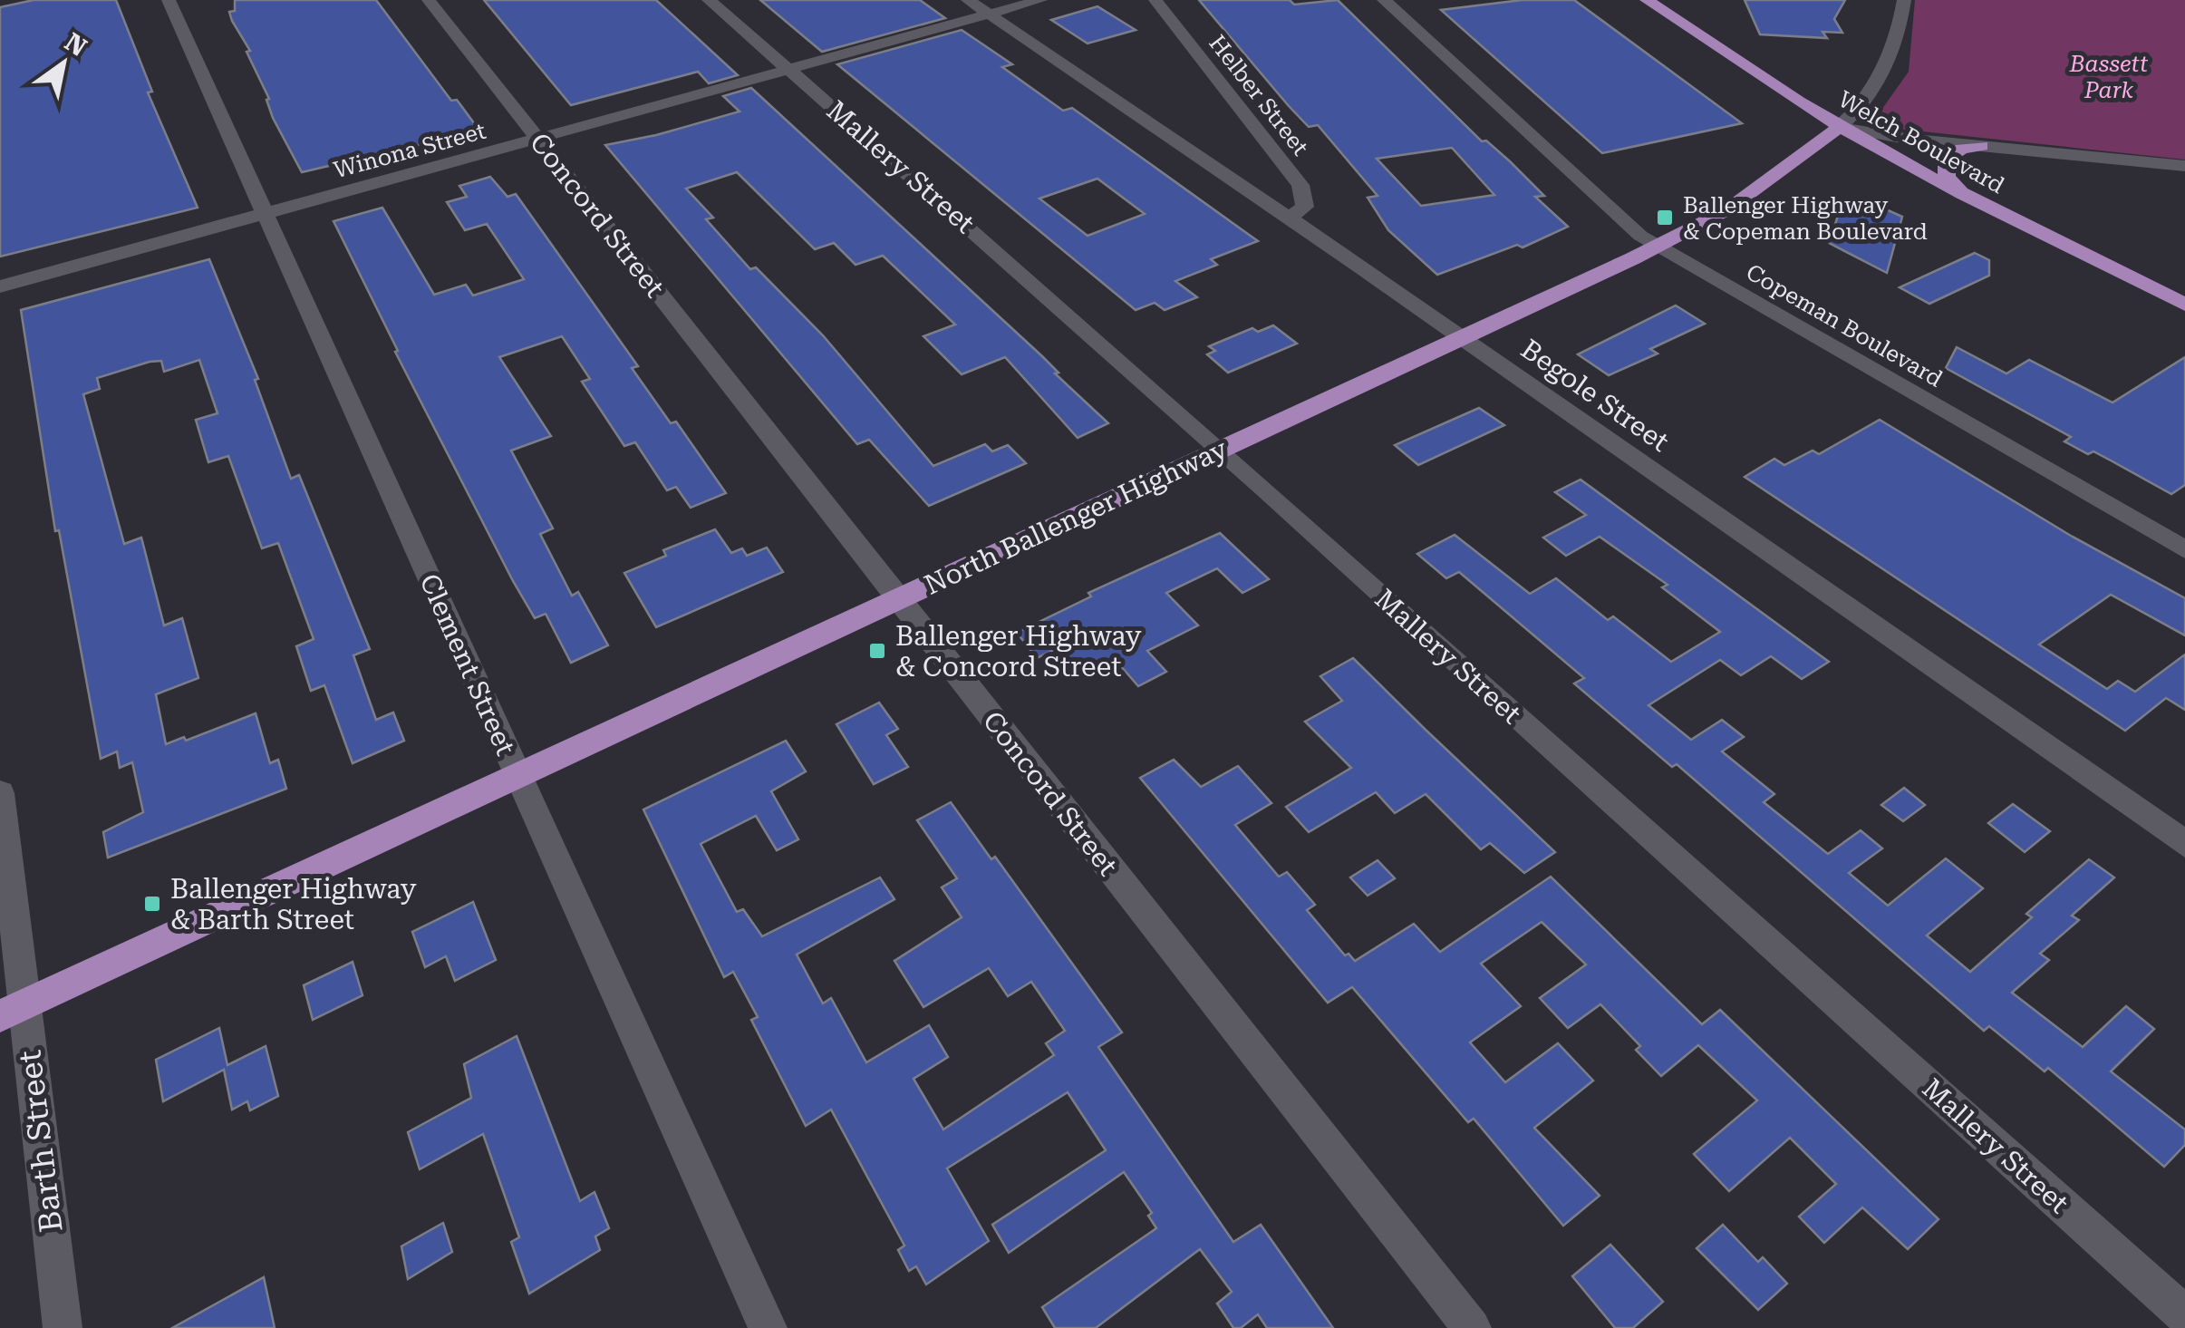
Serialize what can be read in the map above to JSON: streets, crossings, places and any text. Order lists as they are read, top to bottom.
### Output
{
  "streets": {
    "main road": ["Welch Boulevard", "North Ballenger Highway"],
    "street": [
      "Helber Street",
      "Winona Street",
      "Mallery Street",
      "Concord Street",
      "Copeman Boulevard",
      "Begole Street",
      "Clement Street",
      "Barth Street"
    ]
  },
  "crossings": [
    ["Helber Street", "Begole Street"],
    ["Welch Boulevard", "North Ballenger Highway"],
    ["Winona Street", "Mallery Street"],
    ["Winona Street", "Concord Street"],
    ["Winona Street", "Begole Street"],
    ["Winona Street", "Clement Street"],
    ["Mallery Street", "North Ballenger Highway"],
    ["Concord Street", "North Ballenger Highway"],
    ["Copeman Boulevard", "North Ballenger Highway"],
    ["Begole Street", "North Ballenger Highway"],
    ["North Ballenger Highway", "Clement Street"],
    ["North Ballenger Highway", "Barth Street"]
  ],
  "parks": ["Bassett Park"],
  "places": {
    "transit": ["Ballenger Highway & Copeman Boulevard", "Ballenger Highway & Concord Street", "Ballenger Highway & Barth Street"]
  },
  "north": "top right"
}
